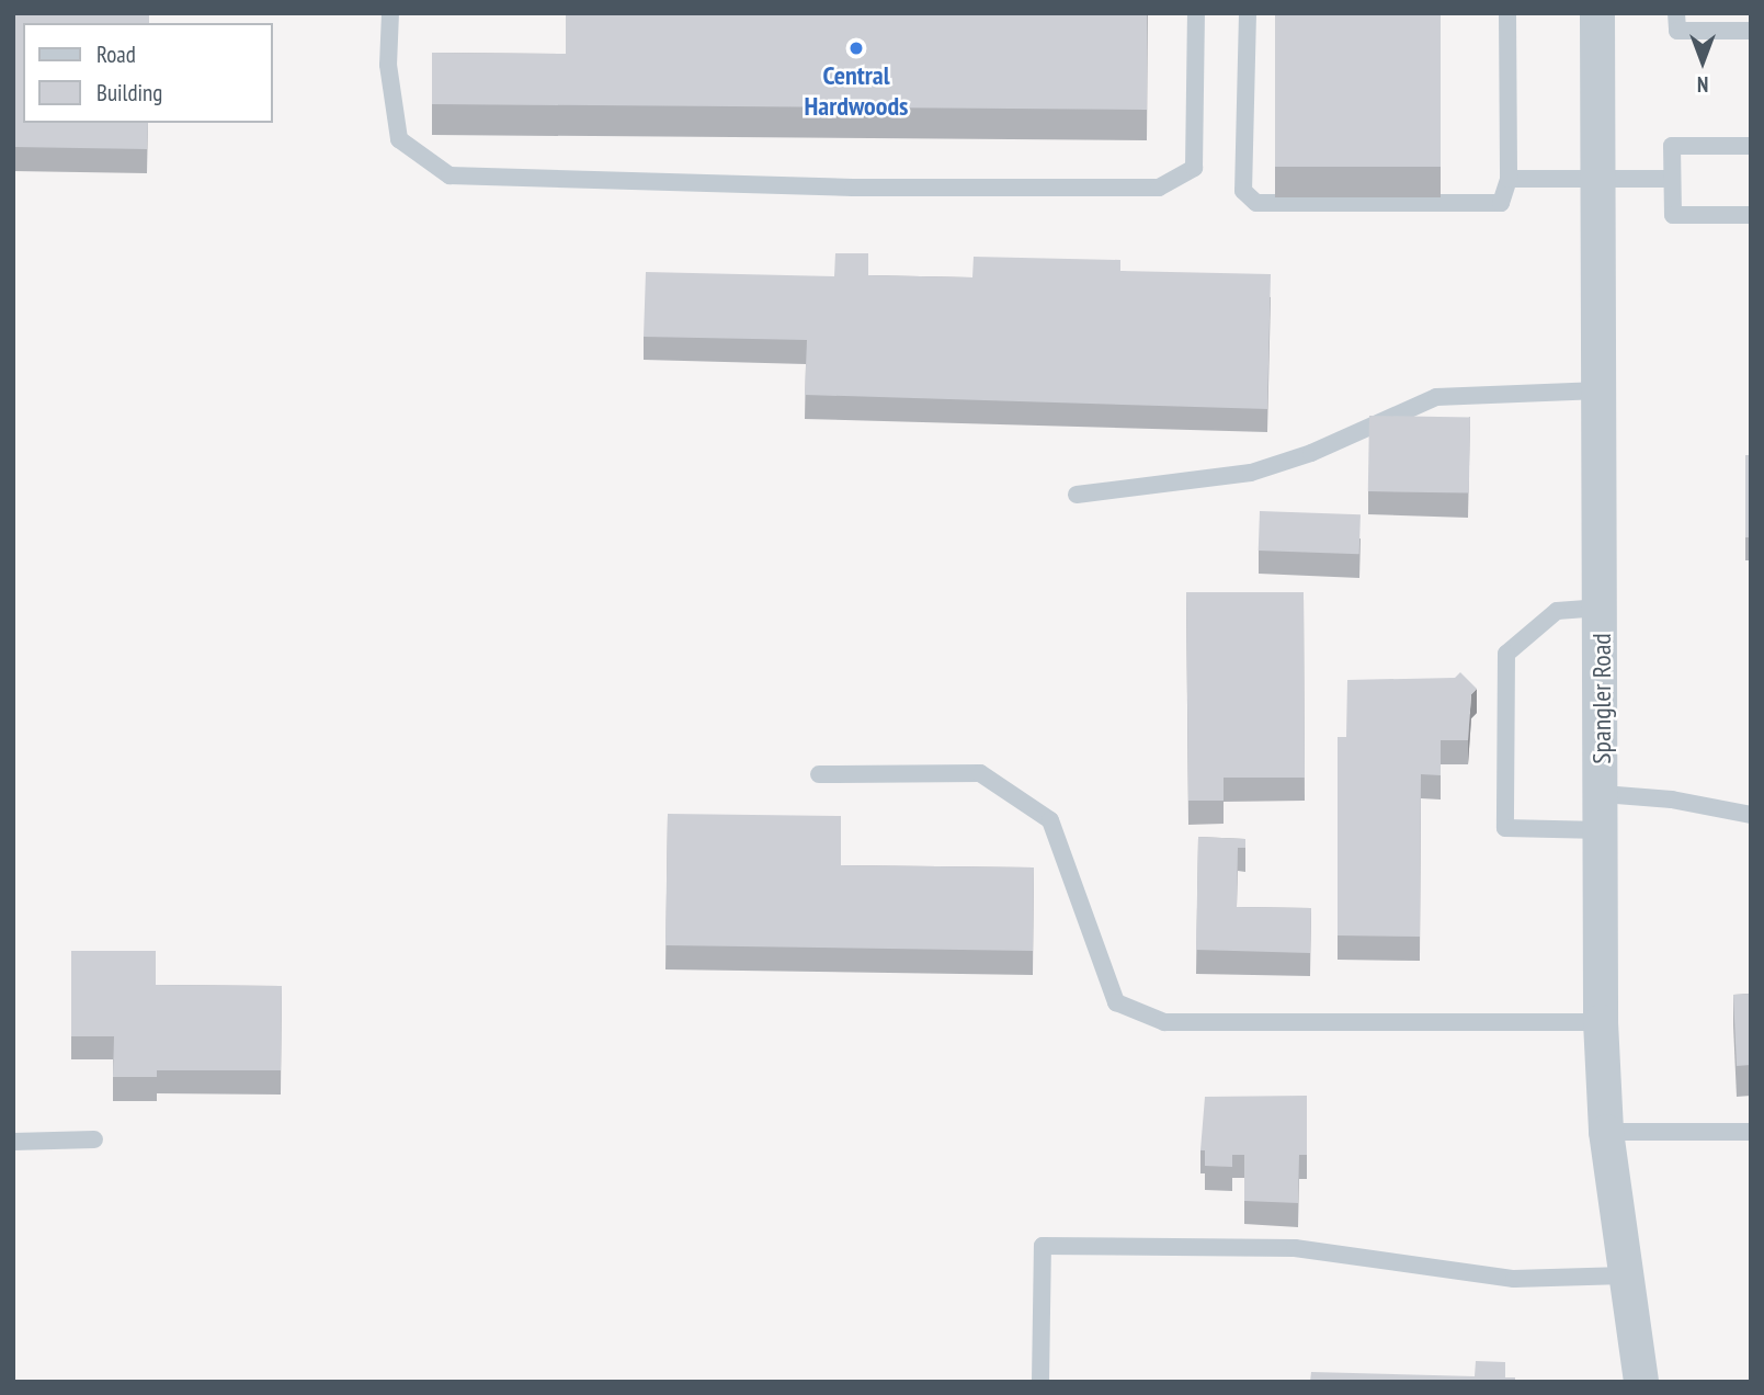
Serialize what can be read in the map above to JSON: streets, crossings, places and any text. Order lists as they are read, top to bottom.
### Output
{
  "streets": {
    "street": ["Spangler Road"]
  },
  "places": ["Central Hardwoods"],
  "legend": ["Road", "Building"],
  "north": "bottom"
}
